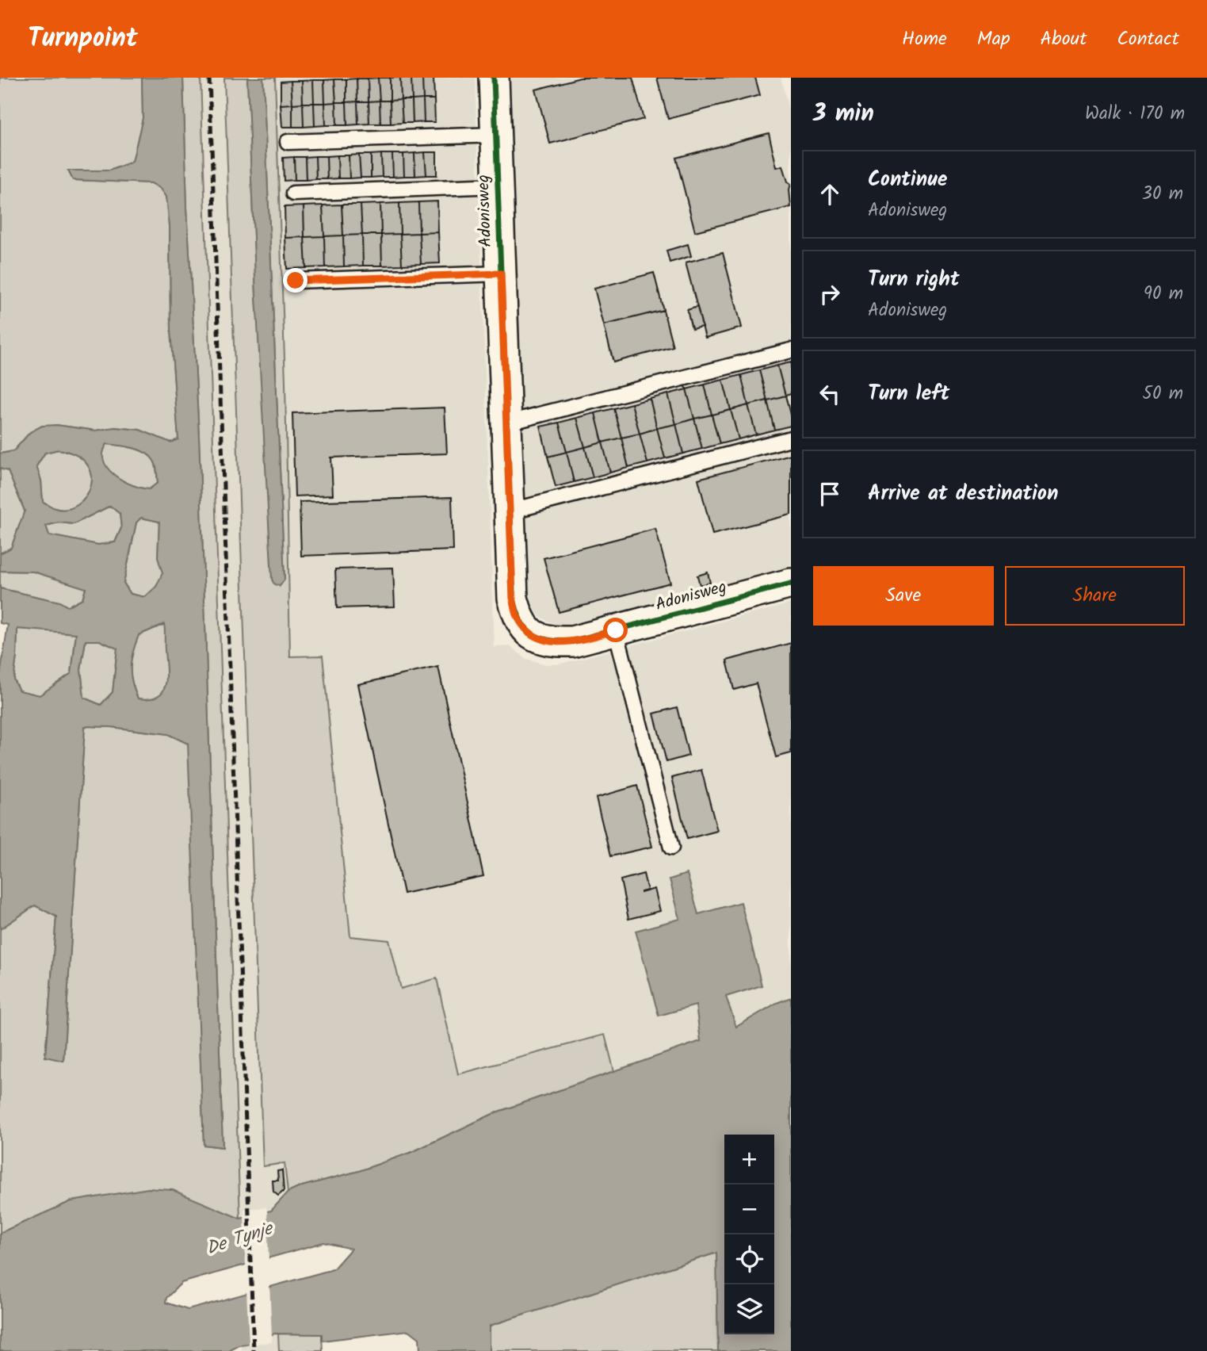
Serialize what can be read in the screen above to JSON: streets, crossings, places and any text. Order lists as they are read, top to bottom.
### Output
{
  "streets": {
    "street": ["Adonisweg"]
  },
  "water": ["De Tynje"],
  "page": {
    "header": "Turnpoint",
    "nav": [
      "Home",
      "Map",
      "About",
      "Contact"
    ],
    "heading": ["3 min", "Walk · 170 m"],
    "list": [
      ["Continue", "Adonisweg", "30 m"],
      ["Turn right", "Adonisweg", "90 m"],
      ["Turn left", "50 m"],
      "Arrive at destination"
    ],
    "buttons": ["Save", "Share"],
    "map_buttons": ["+", "−"]
  }
}
